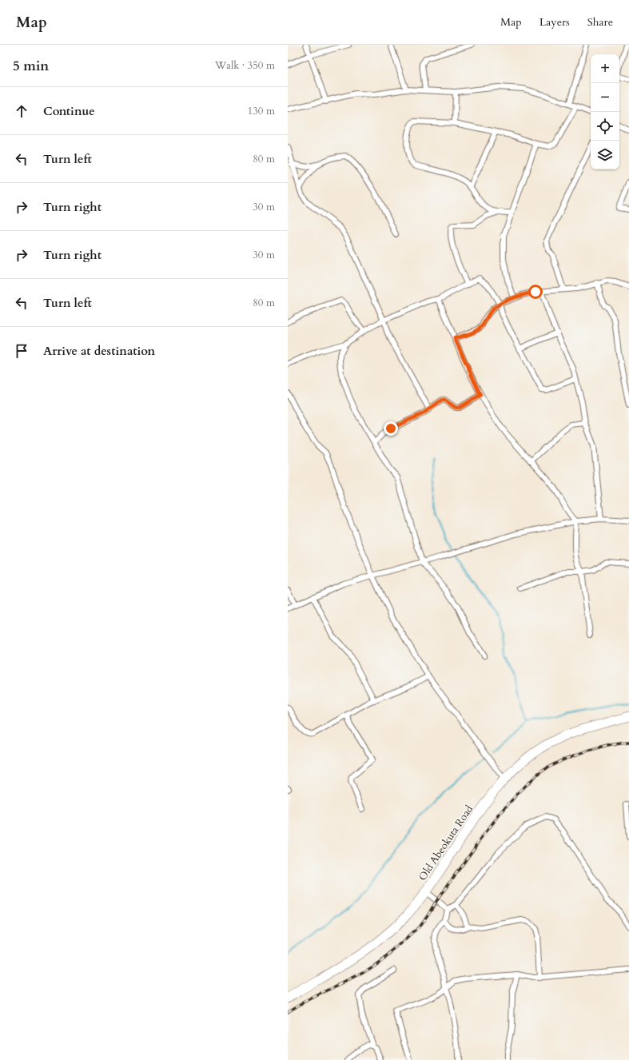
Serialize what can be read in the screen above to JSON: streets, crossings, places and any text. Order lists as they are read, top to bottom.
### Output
{
  "streets": {
    "highway": ["Old Abeokuta Road"]
  },
  "page": {
    "header": "Map",
    "nav": ["Map", "Layers", "Share"],
    "heading": ["5 min", "Walk · 350 m"],
    "map_buttons": ["+", "−"],
    "list": [
      ["Continue", "130 m"],
      ["Turn left", "80 m"],
      ["Turn right", "30 m"],
      ["Turn right", "30 m"],
      ["Turn left", "80 m"],
      "Arrive at destination"
    ]
  }
}
